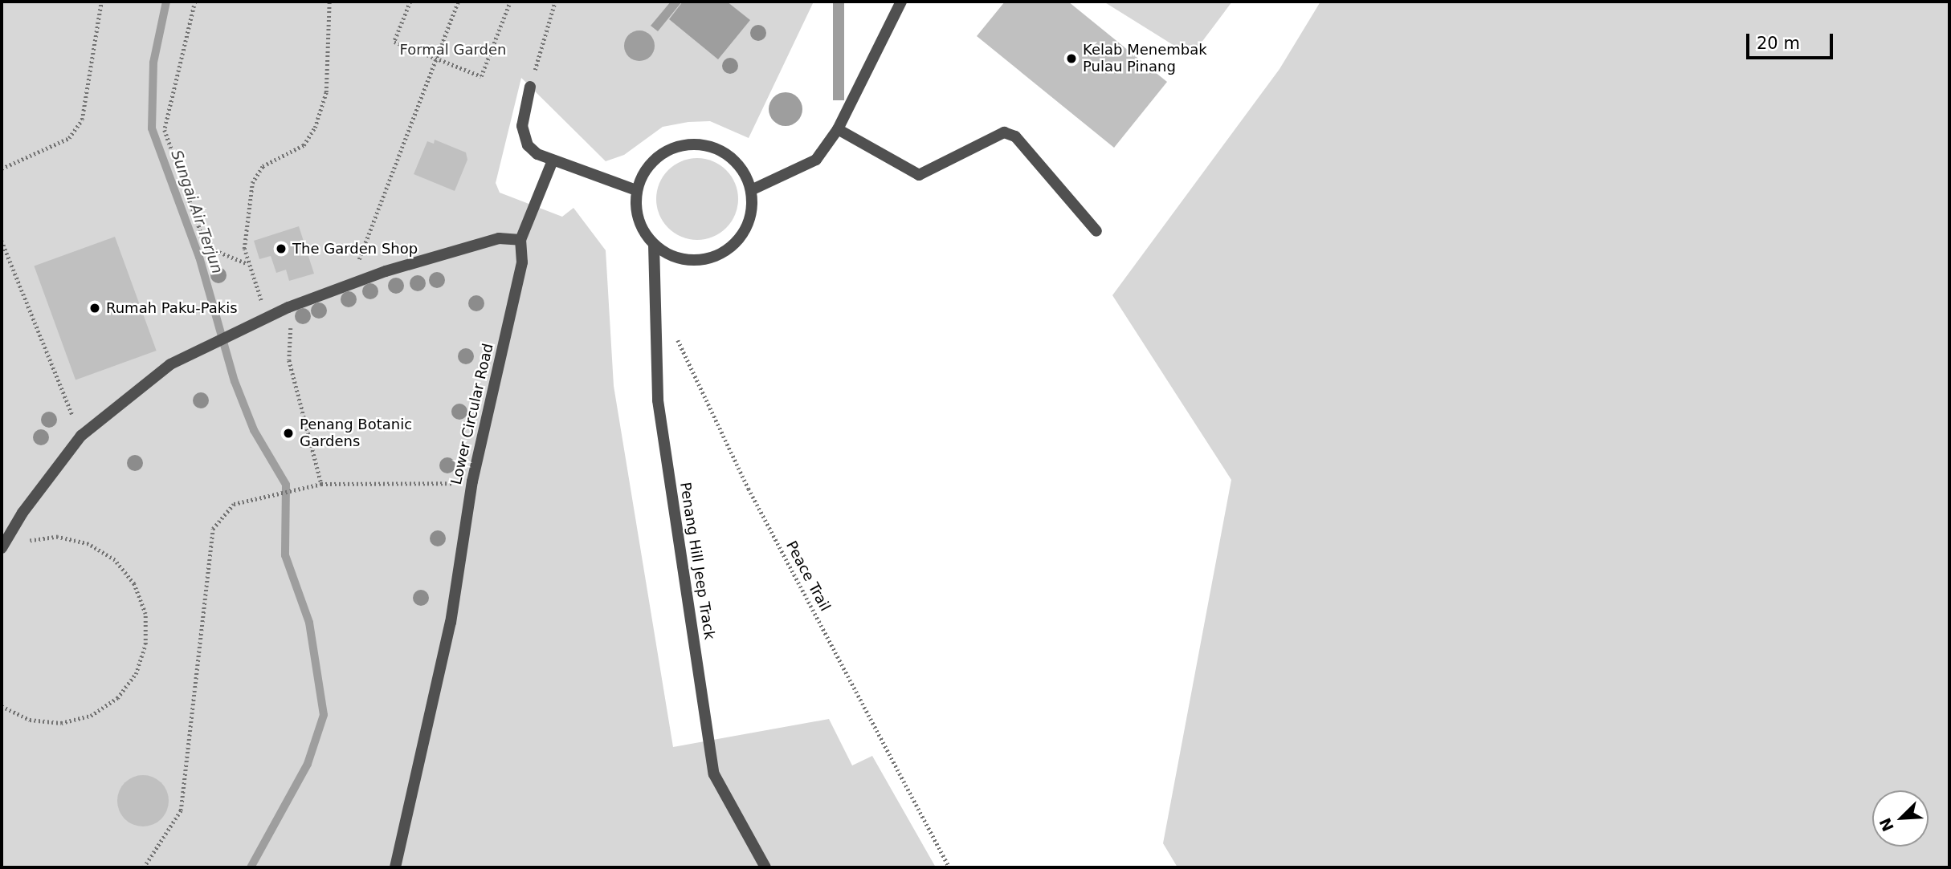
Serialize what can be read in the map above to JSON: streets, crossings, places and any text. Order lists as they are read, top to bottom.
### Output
{
  "streets": {
    "street": ["Lower Circular Road", "Penang Hill Jeep Track"],
    "path": ["Peace Trail"]
  },
  "water": ["Sungai Air Terjun"],
  "parks": ["Formal Garden"],
  "places": [
    "Kelab Menembak Pulau Pinang",
    "The Garden Shop",
    "Rumah Paku-Pakis",
    "Penang Botanic Gardens"
  ],
  "scale_bar": "20 m",
  "north": "bottom left"
}
